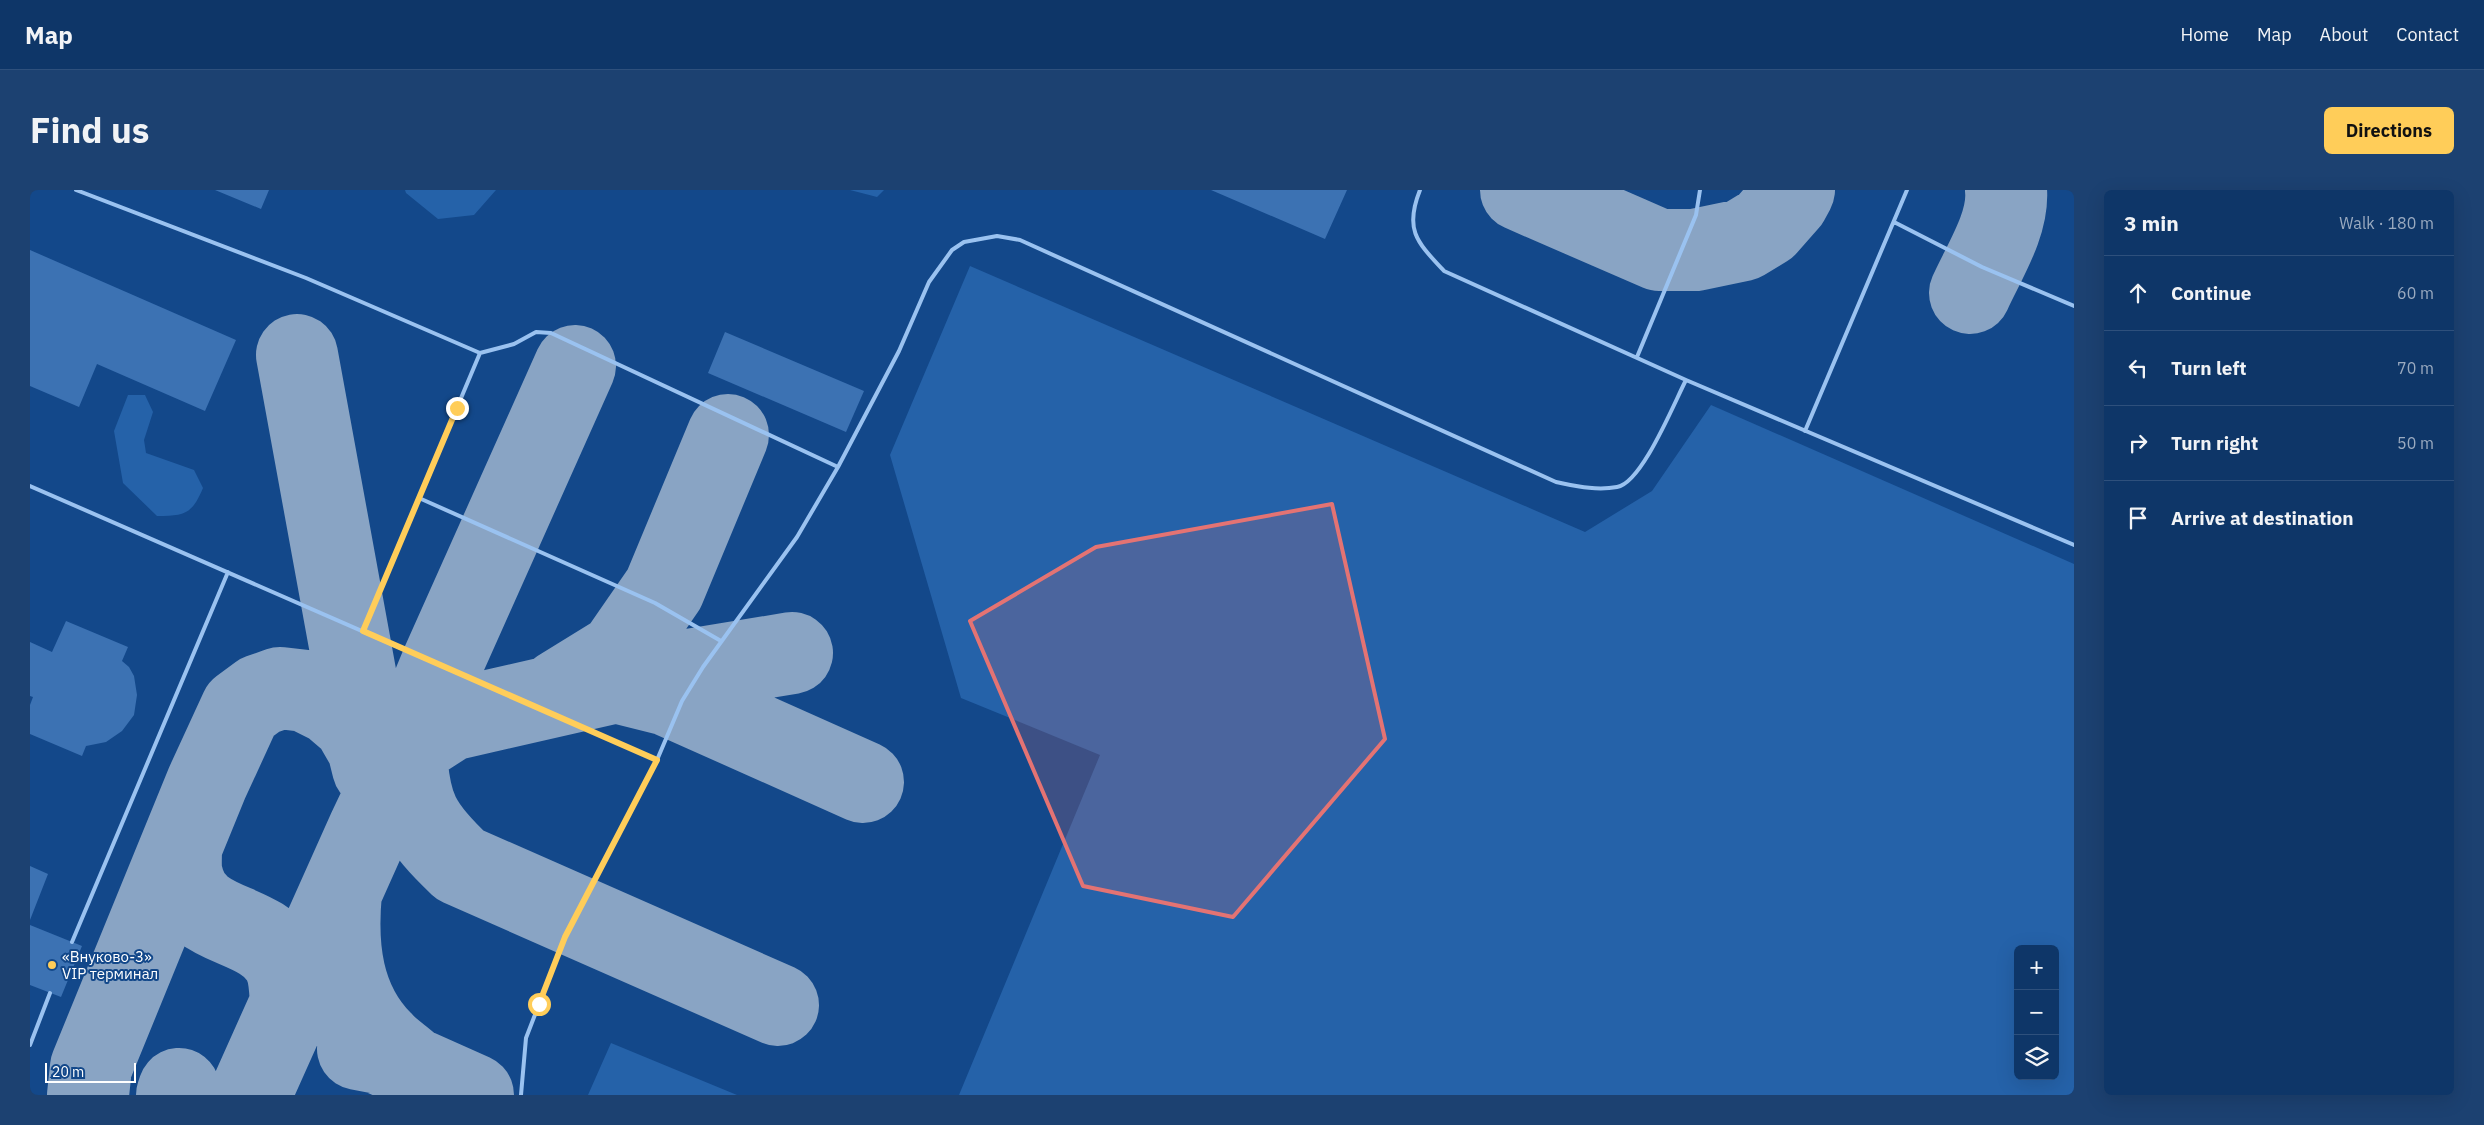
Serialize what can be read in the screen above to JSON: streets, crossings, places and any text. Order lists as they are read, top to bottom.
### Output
{
  "places": ["«Внуково-3» VIP терминал"],
  "scale_bar": "20 m",
  "page": {
    "header": "Map",
    "nav": [
      "Home",
      "Map",
      "About",
      "Contact"
    ],
    "title": "Find us",
    "buttons": "Directions",
    "heading": ["3 min", "Walk · 180 m"],
    "list": [
      ["Continue", "60 m"],
      ["Turn left", "70 m"],
      ["Turn right", "50 m"],
      "Arrive at destination"
    ],
    "map_buttons": ["+", "−"],
    "scale": "20 m"
  }
}
